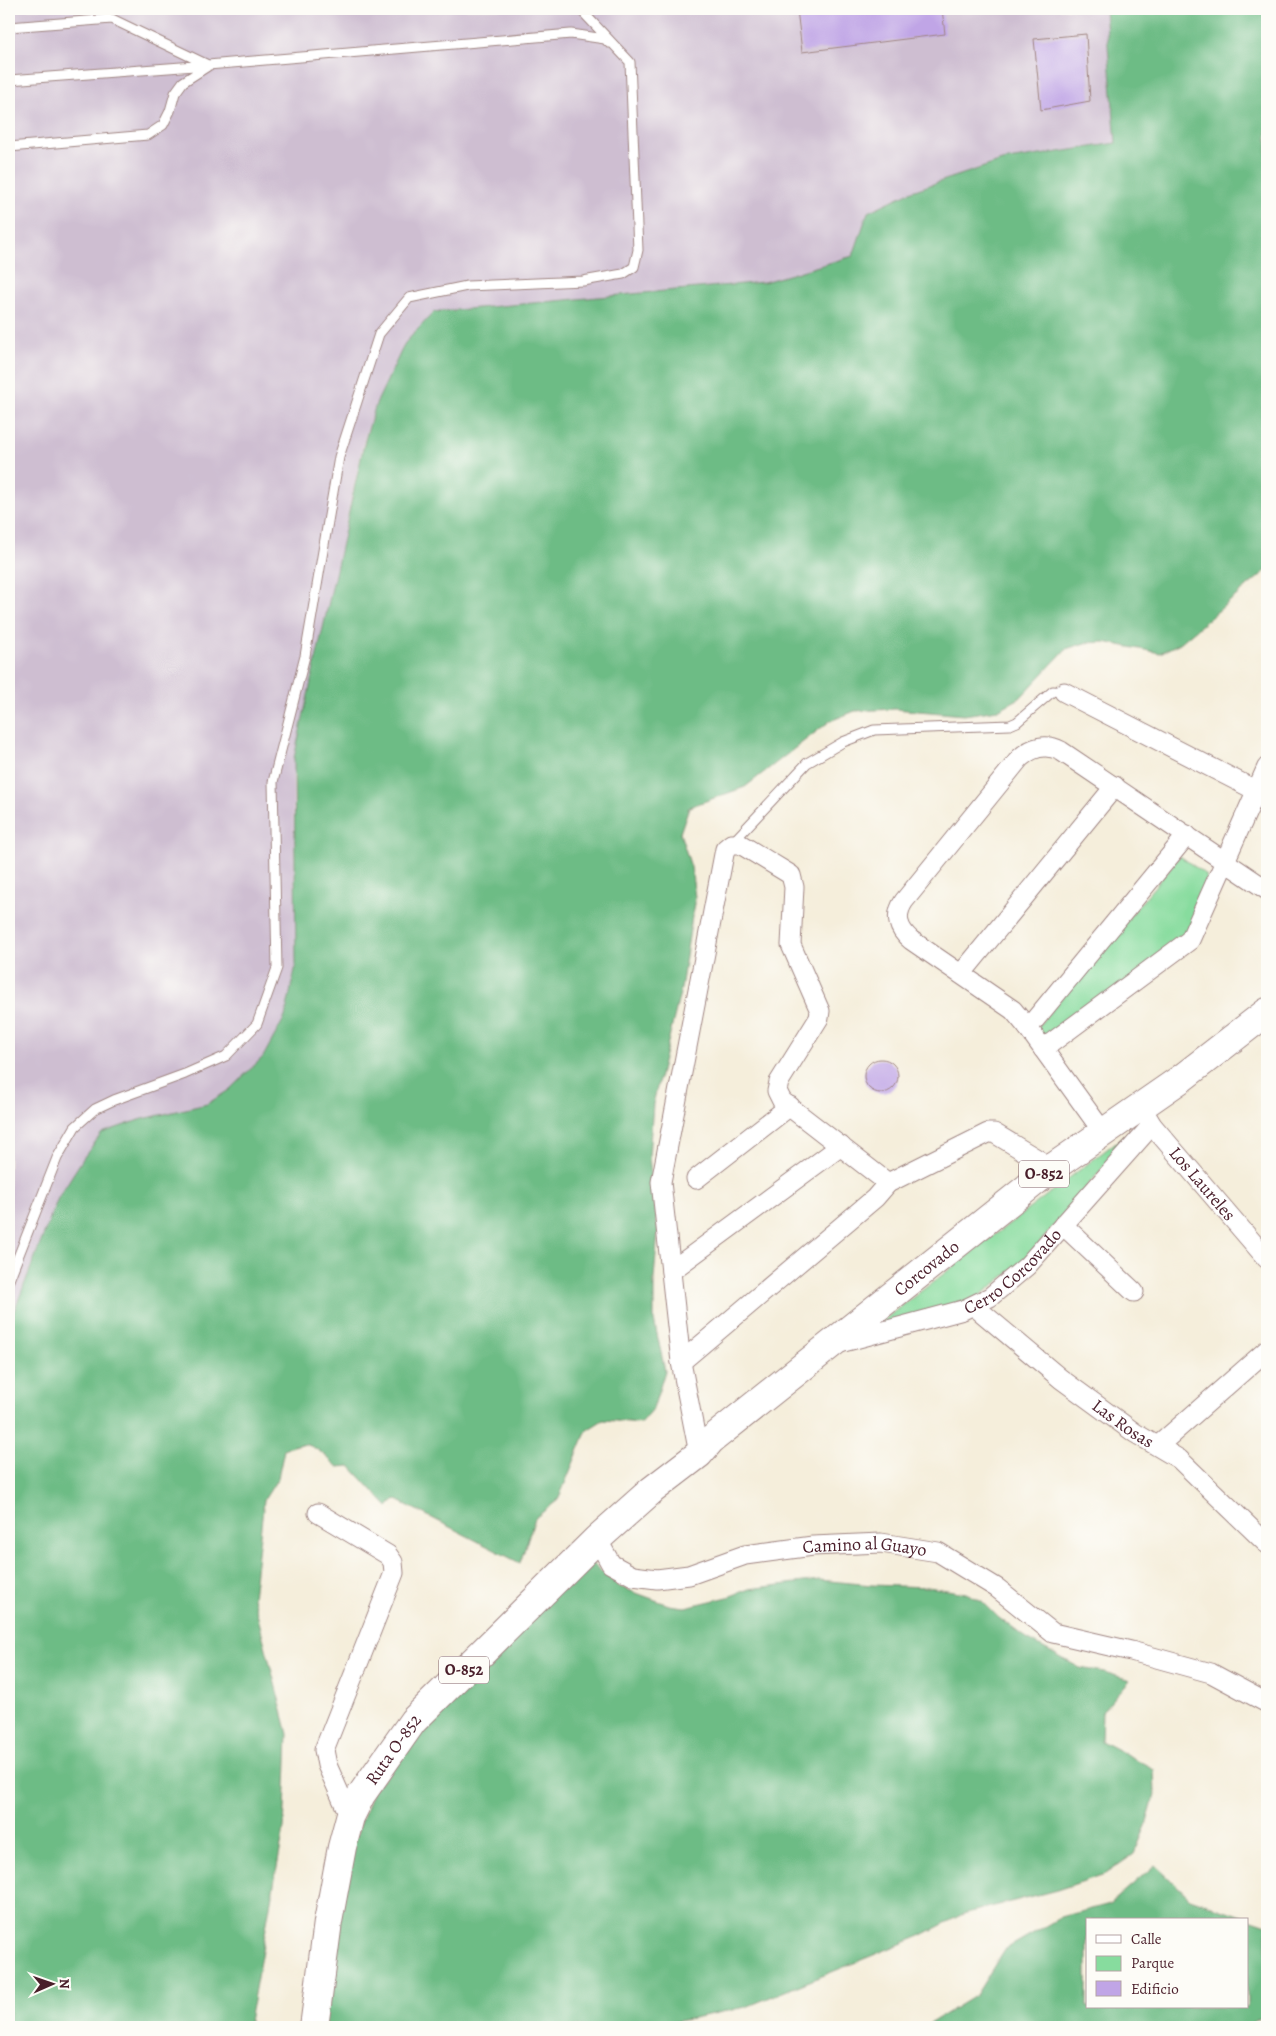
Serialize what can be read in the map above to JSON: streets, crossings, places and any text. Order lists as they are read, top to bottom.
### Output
{
  "streets": {
    "main road": ["O-852", "Corcovado", "Ruta O-852"],
    "street": [
      "Los Laureles",
      "Cerro Corcovado",
      "Las Rosas",
      "Camino al Guayo"
    ]
  },
  "crossings": [
    ["Los Laureles", "Corcovado"],
    ["Los Laureles", "Cerro Corcovado"],
    ["Corcovado", "Cerro Corcovado"],
    ["Corcovado", "Camino al Guayo"],
    ["Corcovado", "Ruta O-852"],
    ["Cerro Corcovado", "Las Rosas"],
    ["Camino al Guayo", "Ruta O-852"]
  ],
  "legend": ["Calle", "Parque", "Edificio"],
  "north": "right"
}
